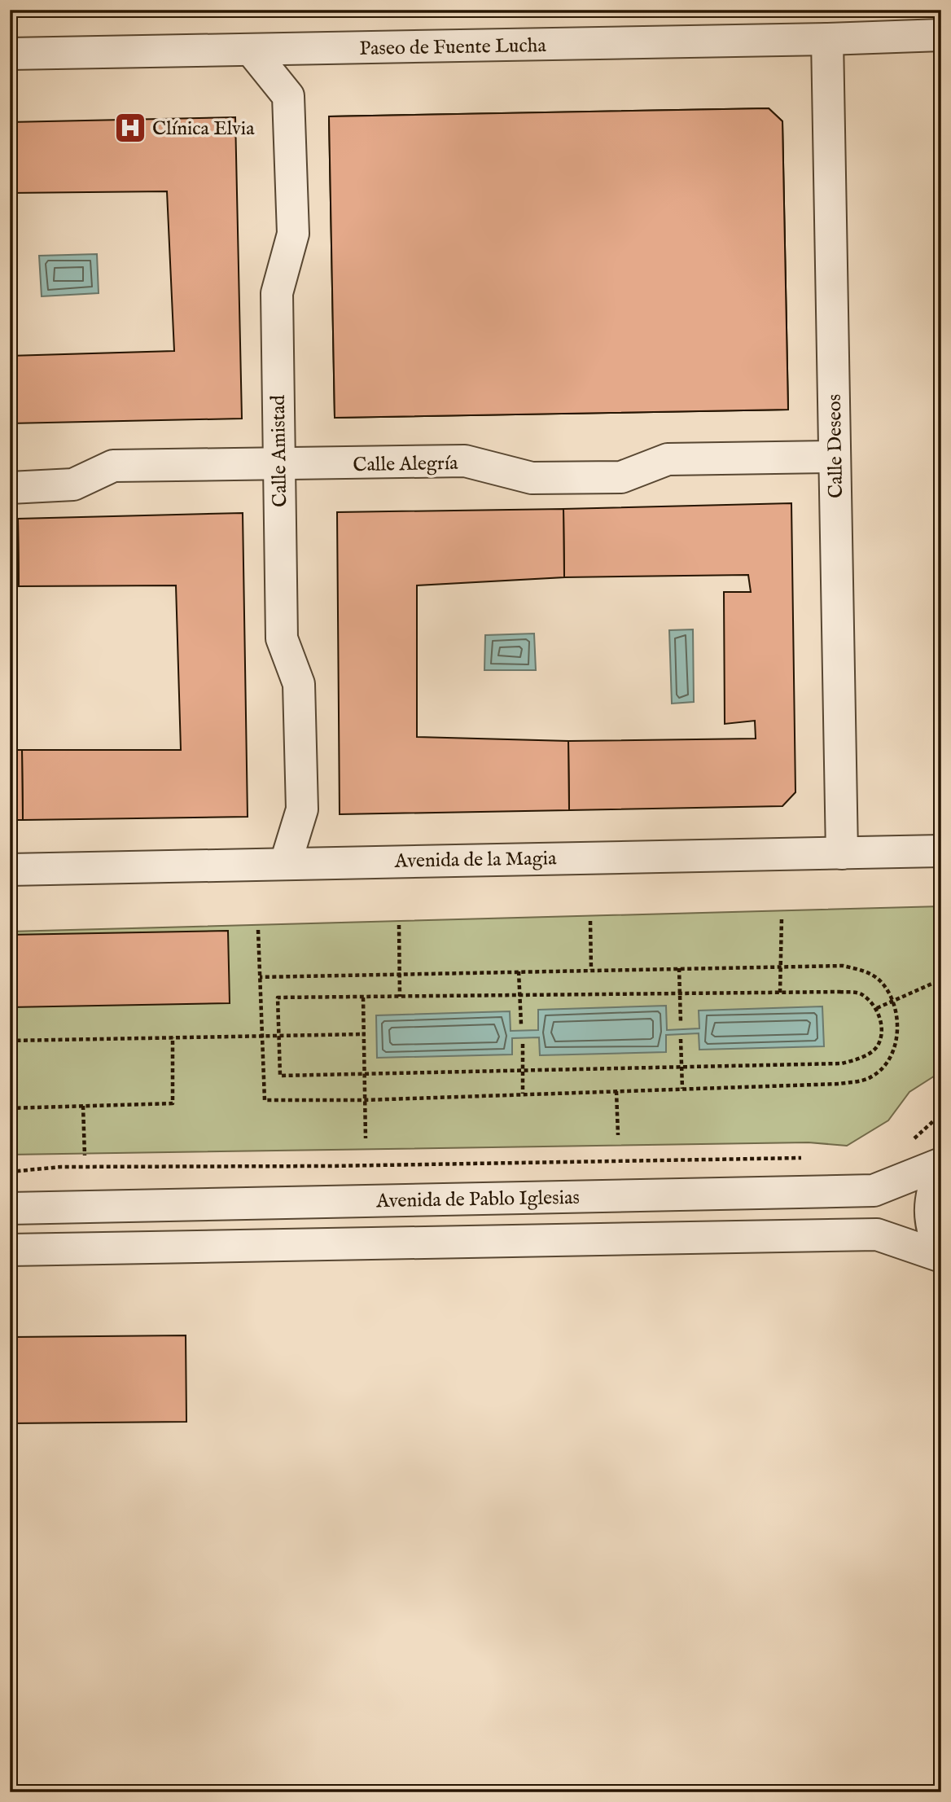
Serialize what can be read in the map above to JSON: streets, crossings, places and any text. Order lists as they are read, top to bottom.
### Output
{
  "streets": {
    "street": [
      "Paseo de Fuente Lucha",
      "Calle Deseos",
      "Calle Amistad",
      "Calle Alegría",
      "Avenida de la Magia",
      "Avenida de Pablo Iglesias"
    ]
  },
  "crossings": [
    ["Paseo de Fuente Lucha", "Calle Deseos"],
    ["Paseo de Fuente Lucha", "Calle Amistad"],
    ["Calle Deseos", "Calle Alegría"],
    ["Calle Deseos", "Avenida de la Magia"],
    ["Calle Amistad", "Calle Alegría"],
    ["Calle Amistad", "Avenida de la Magia"]
  ],
  "places": {
    "hospital": ["Clínica Elvia"]
  }
}
